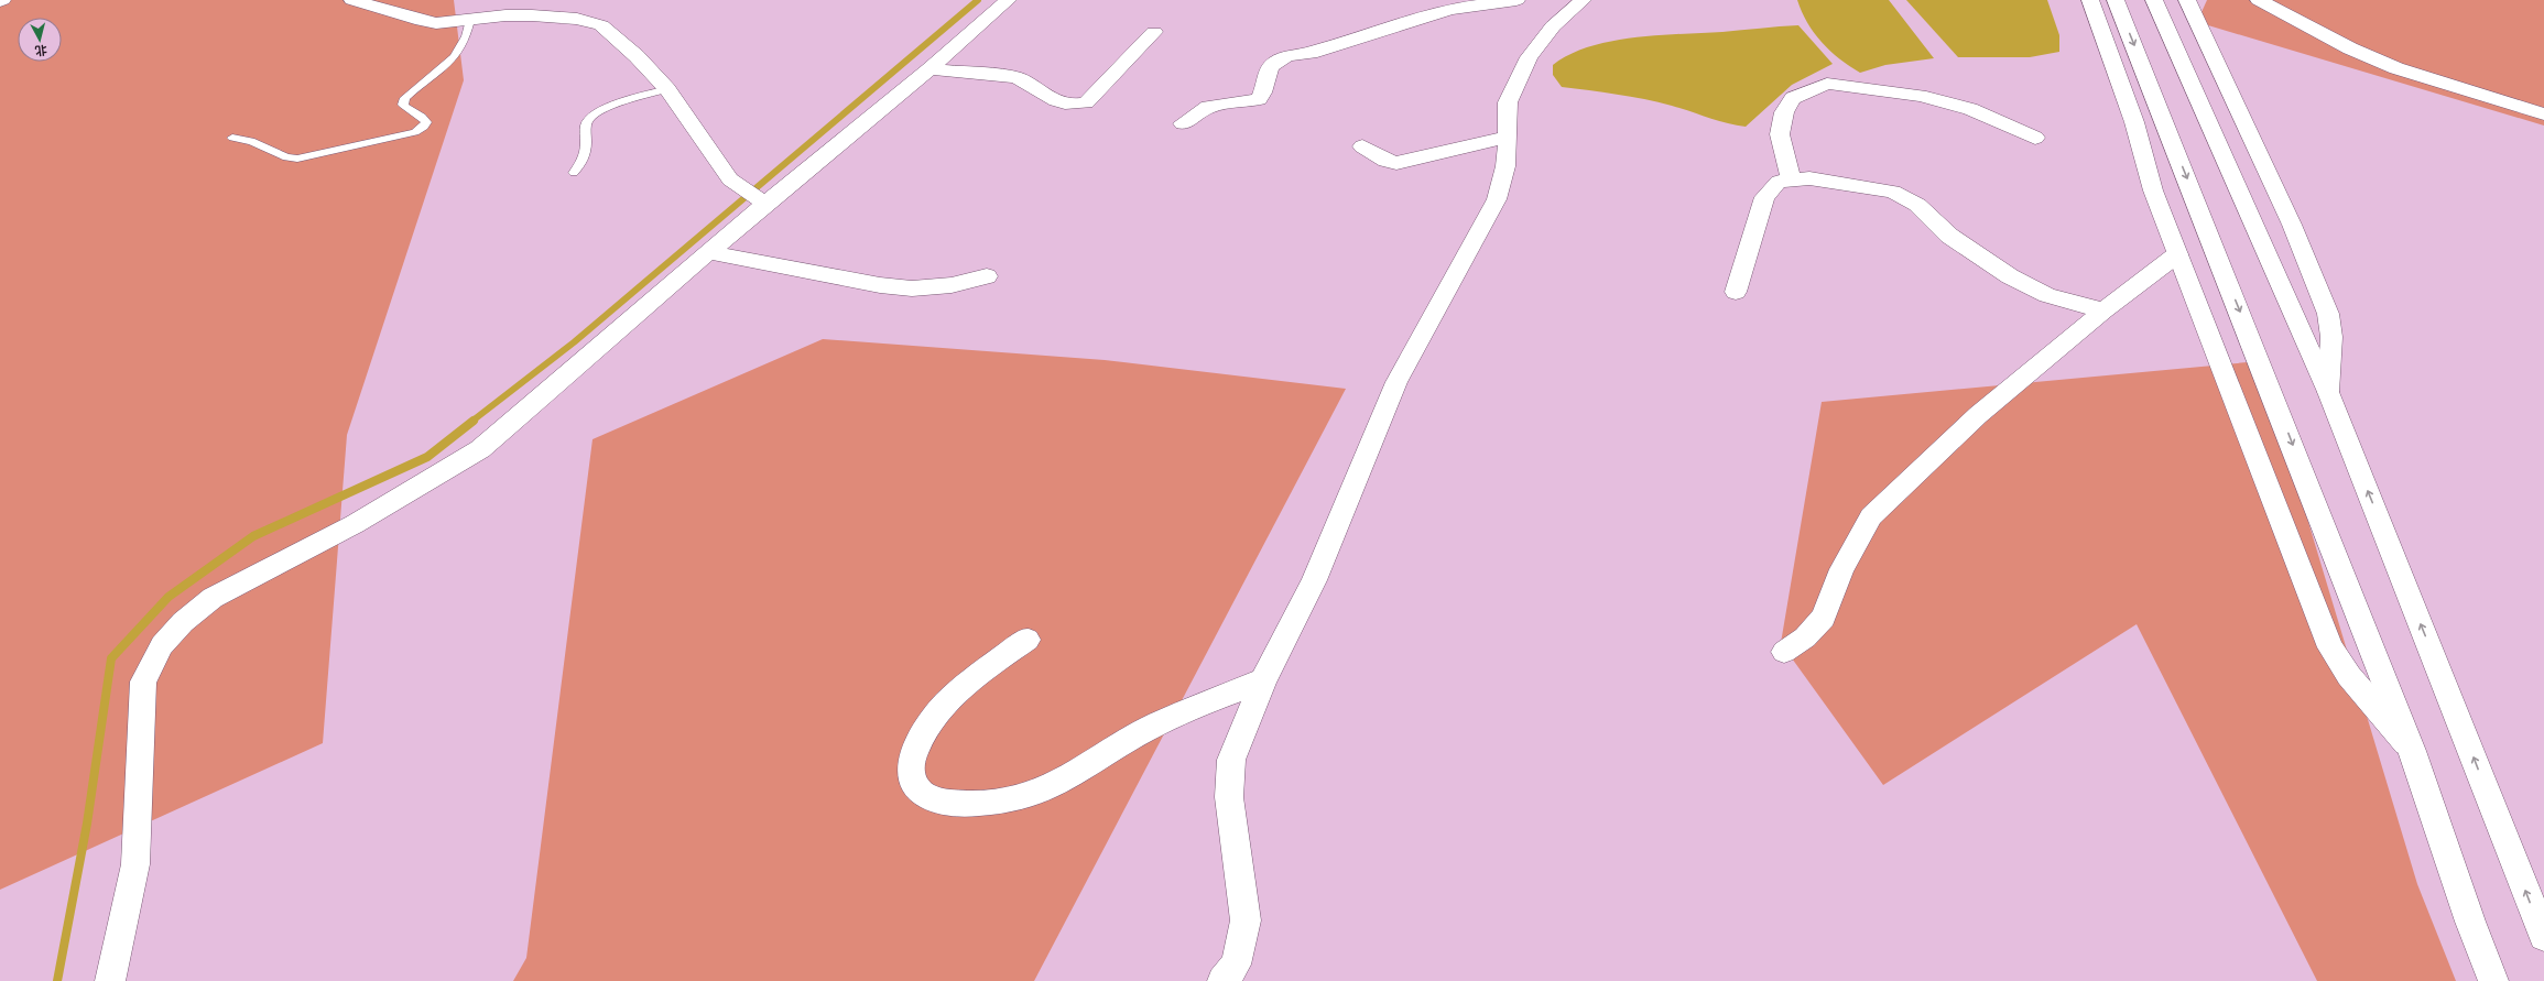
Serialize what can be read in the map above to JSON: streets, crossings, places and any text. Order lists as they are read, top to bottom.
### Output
{
  "north": "bottom"
}
